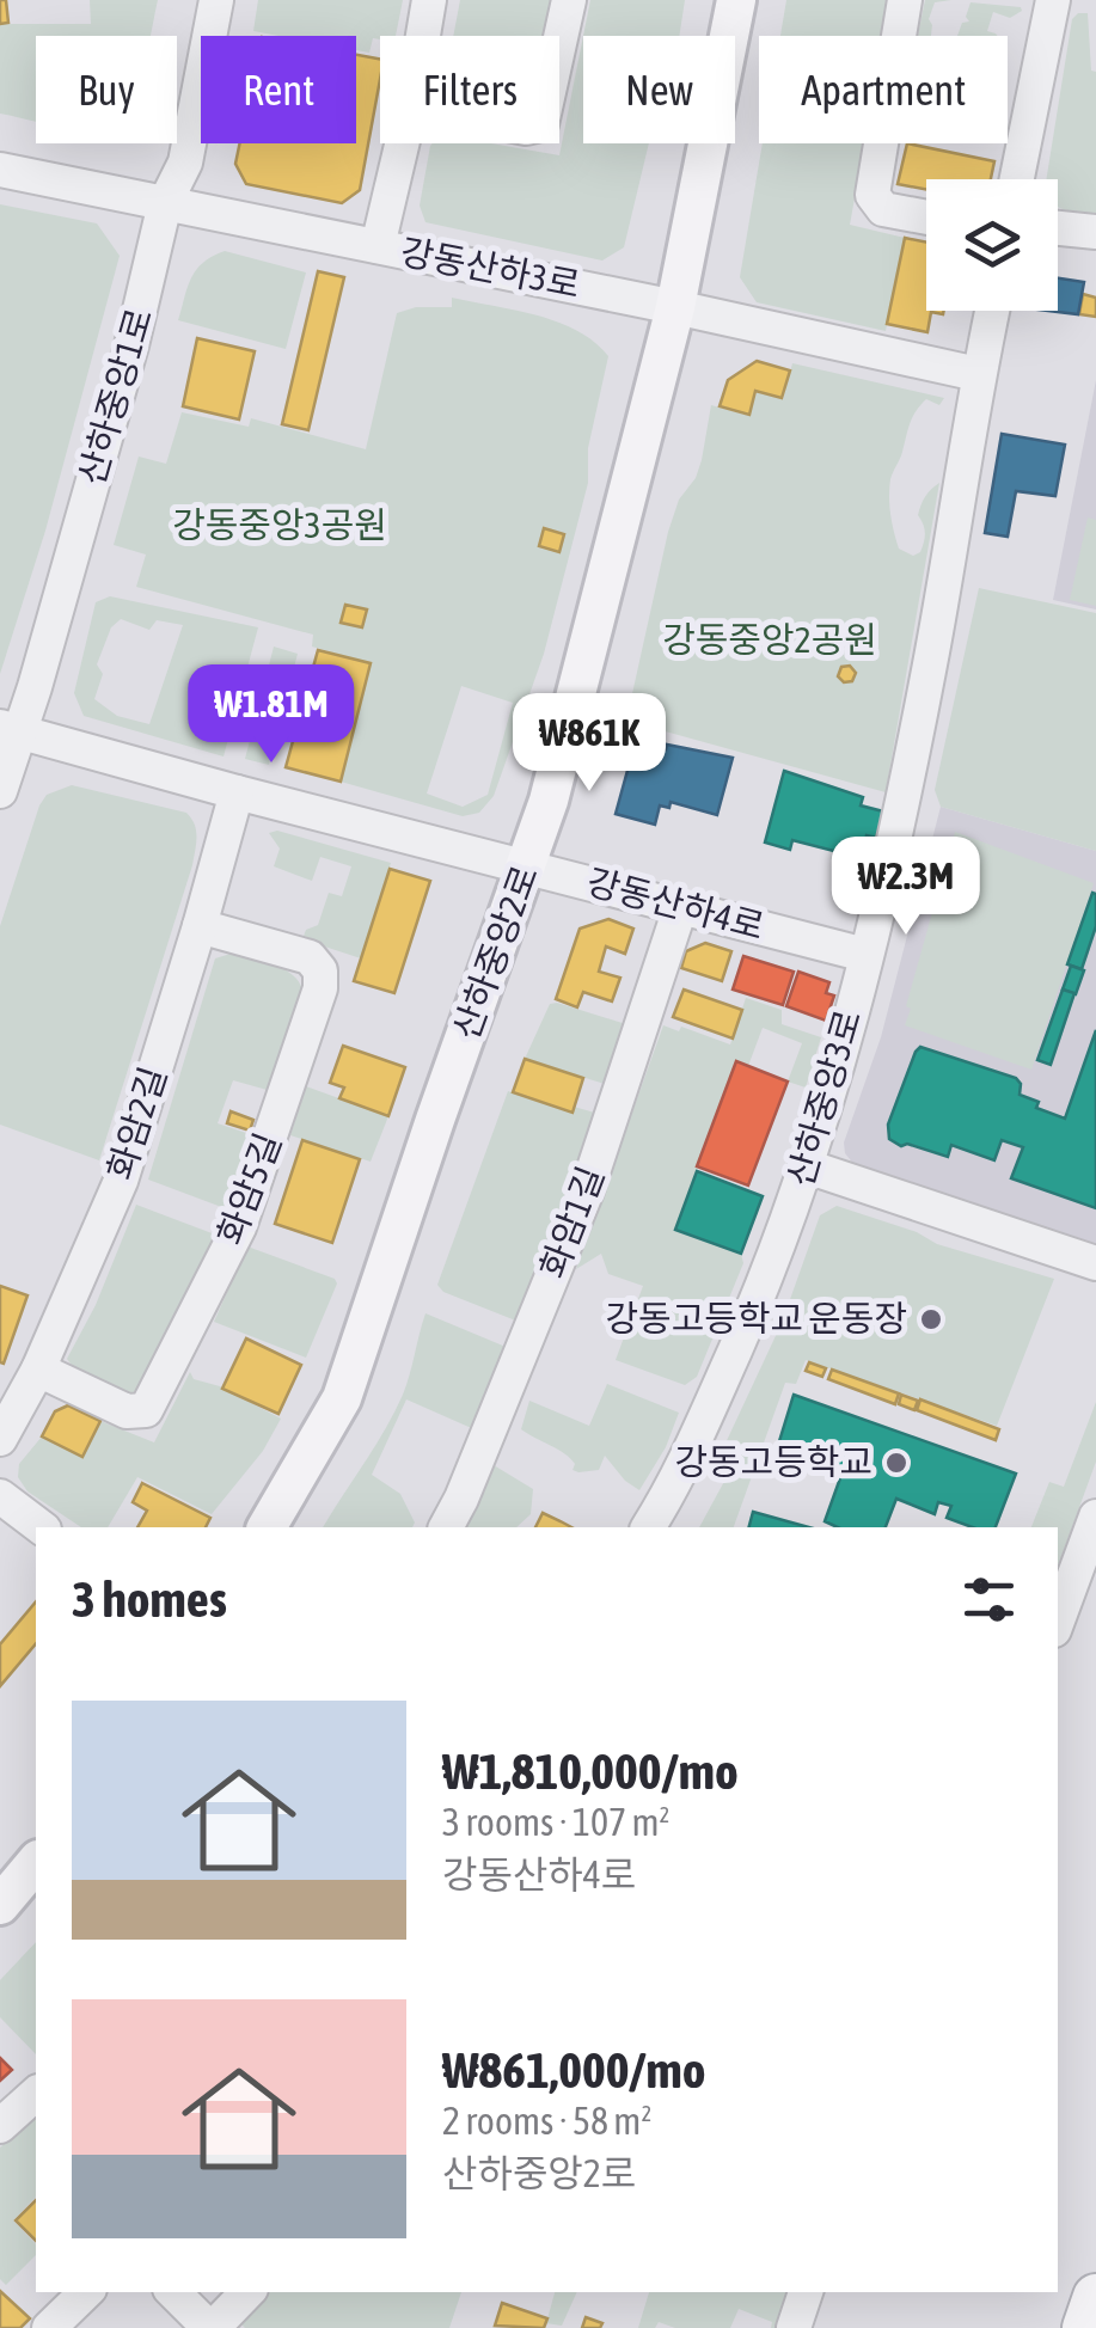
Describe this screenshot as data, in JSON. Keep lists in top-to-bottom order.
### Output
{
  "streets": {
    "main road": ["산하중앙2로"],
    "street": [
      "강동산하3로",
      "산하중앙1로",
      "강동산하4로",
      "산하중앙3로",
      "화암2길",
      "화암5길",
      "화암1길"
    ]
  },
  "crossings": [
    ["강동산하3로", "산하중앙1로"],
    ["강동산하3로", "산하중앙2로"],
    ["강동산하3로", "산하중앙3로"],
    ["산하중앙1로", "강동산하4로"],
    ["강동산하4로", "산하중앙2로"],
    ["강동산하4로", "산하중앙3로"],
    ["강동산하4로", "화암2길"],
    ["강동산하4로", "화암1길"],
    ["화암2길", "화암5길"]
  ],
  "parks": ["강동중앙3공원", "강동중앙2공원"],
  "places": ["강동고등학교 운동장", "강동고등학교"],
  "page": {
    "chip": [
      "Buy",
      "Rent",
      "Filters",
      "New",
      "Apartment"
    ],
    "price": ["₩1.81M", "₩861K", "₩2.3M"],
    "heading": "3 homes",
    "list": [
      {
        "name": "₩1,810,000/mo",
        "note": "3 rooms · 107 m² · 강동산하4로"
      },
      {
        "name": "₩861,000/mo",
        "note": "2 rooms · 58 m² · 산하중앙2로"
      }
    ]
  }
}
